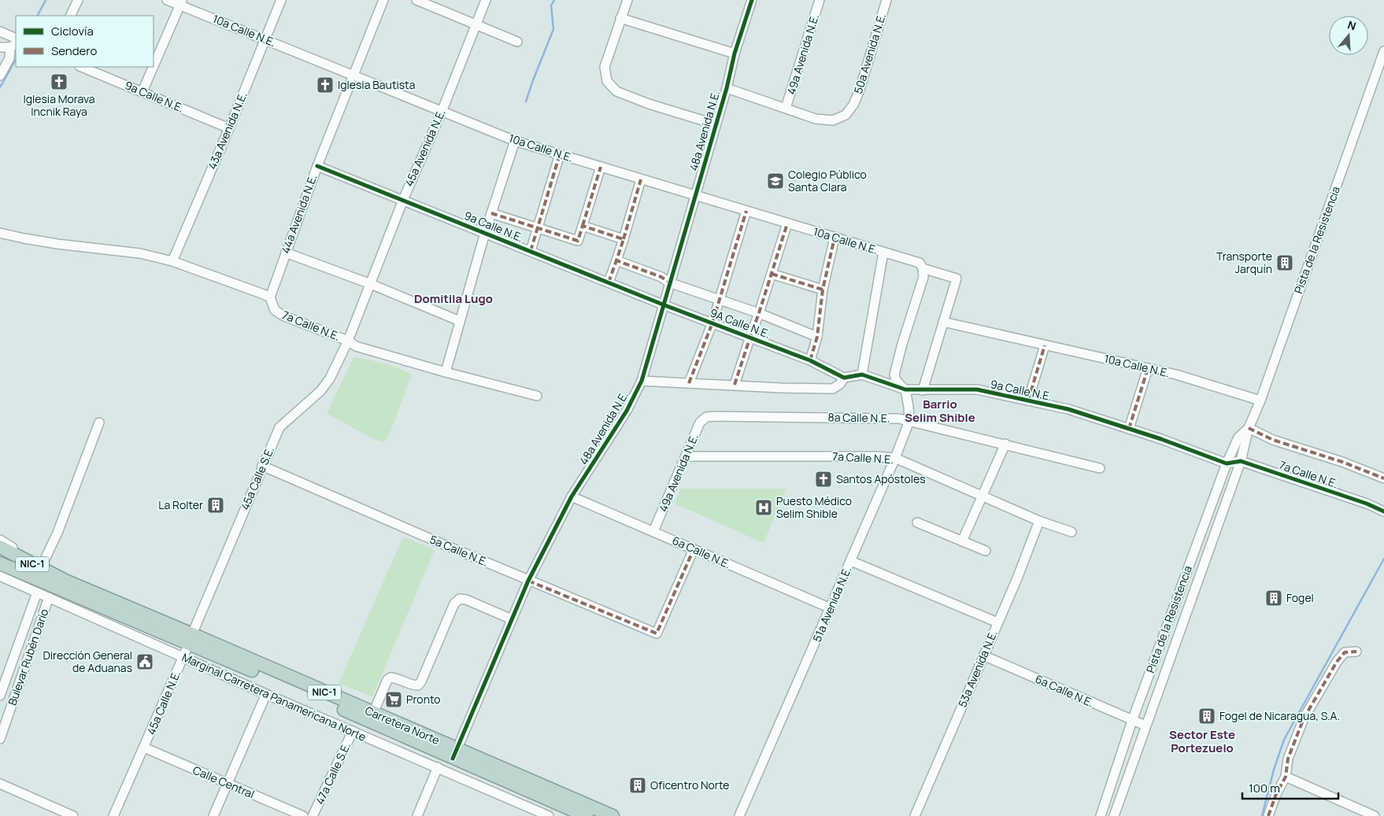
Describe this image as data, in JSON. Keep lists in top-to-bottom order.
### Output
{
  "streets": {
    "highway": ["NIC-1", "Carretera Norte"],
    "street": [
      "10a Calle N.E.",
      "50a Avenida N.E.",
      "49a Avenida N.E.",
      "9a Calle N.E.",
      "43a Avenida N.E.",
      "48a Avenida N.E.",
      "45a Avenida N.E.",
      "44a Avenida N.E.",
      "Pista de la Resistencia",
      "9A Calle N.E.",
      "7a Calle N.E.",
      "8a Calle N.E.",
      "45a Calle S.E.",
      "5a Calle N.E.",
      "6a Calle N.E.",
      "51a Avenida N.E.",
      "Bulevar Rubén Darío",
      "53a Avenida N.E.",
      "Marginal Carretera Panamericana Norte",
      "45a Calle N.E.",
      "47a Calle S.E.",
      "Calle Central"
    ]
  },
  "crossings": [
    ["10a Calle N.E.", "43a Avenida N.E."],
    ["10a Calle N.E.", "48a Avenida N.E."],
    ["10a Calle N.E.", "45a Avenida N.E."],
    ["10a Calle N.E.", "44a Avenida N.E."],
    ["10a Calle N.E.", "Pista de la Resistencia"],
    ["50a Avenida N.E.", "49a Avenida N.E."],
    ["49a Avenida N.E.", "7a Calle N.E."],
    ["49a Avenida N.E.", "8a Calle N.E."],
    ["49a Avenida N.E.", "6a Calle N.E."],
    ["9a Calle N.E.", "43a Avenida N.E."],
    ["9a Calle N.E.", "48a Avenida N.E."],
    ["9a Calle N.E.", "45a Avenida N.E."],
    ["9a Calle N.E.", "44a Avenida N.E."],
    ["9a Calle N.E.", "Pista de la Resistencia"],
    ["9a Calle N.E.", "9A Calle N.E."],
    ["9a Calle N.E.", "7a Calle N.E."],
    ["9a Calle N.E.", "51a Avenida N.E."],
    ["48a Avenida N.E.", "9A Calle N.E."],
    ["48a Avenida N.E.", "5a Calle N.E."],
    ["48a Avenida N.E.", "6a Calle N.E."],
    ["48a Avenida N.E.", "Carretera Norte"],
    ["45a Avenida N.E.", "7a Calle N.E."],
    ["45a Avenida N.E.", "45a Calle S.E."],
    ["44a Avenida N.E.", "7a Calle N.E."],
    ["Pista de la Resistencia", "7a Calle N.E."],
    ["Pista de la Resistencia", "6a Calle N.E."],
    ["7a Calle N.E.", "45a Calle S.E."],
    ["7a Calle N.E.", "51a Avenida N.E."],
    ["7a Calle N.E.", "53a Avenida N.E."],
    ["8a Calle N.E.", "51a Avenida N.E."],
    ["45a Calle S.E.", "5a Calle N.E."],
    ["45a Calle S.E.", "NIC-1"],
    ["45a Calle S.E.", "Marginal Carretera Panamericana Norte"],
    ["45a Calle S.E.", "45a Calle N.E."],
    ["45a Calle S.E.", "Carretera Norte"],
    ["5a Calle N.E.", "6a Calle N.E."],
    ["6a Calle N.E.", "51a Avenida N.E."],
    ["6a Calle N.E.", "53a Avenida N.E."],
    ["NIC-1", "Carretera Norte"],
    ["Bulevar Rubén Darío", "Marginal Carretera Panamericana Norte"],
    ["Marginal Carretera Panamericana Norte", "45a Calle N.E."],
    ["Marginal Carretera Panamericana Norte", "47a Calle S.E."],
    ["45a Calle N.E.", "Calle Central"]
  ],
  "districts": ["Domitila Lugo", "Barrio Selim Shible", "Sector Este Portezuelo"],
  "places": {
    "church": ["Iglesia Morava Incnik Raya", "Iglesia Bautista", "Santos Apóstoles"],
    "school or university": ["Colegio Público Santa Clara"],
    "building": [
      "Transporte Jarquín",
      "La Rolter",
      "Fogel",
      "Fogel de Nicaragua, S.A.",
      "Oficentro Norte"
    ],
    "hospital": ["Puesto Médico Selim Shible"],
    "public building": ["Dirección General de Aduanas"],
    "supermarket": ["Pronto"]
  },
  "legend": ["Ciclovía", "Sendero"],
  "scale_bar": "100 m",
  "north": "top"
}
